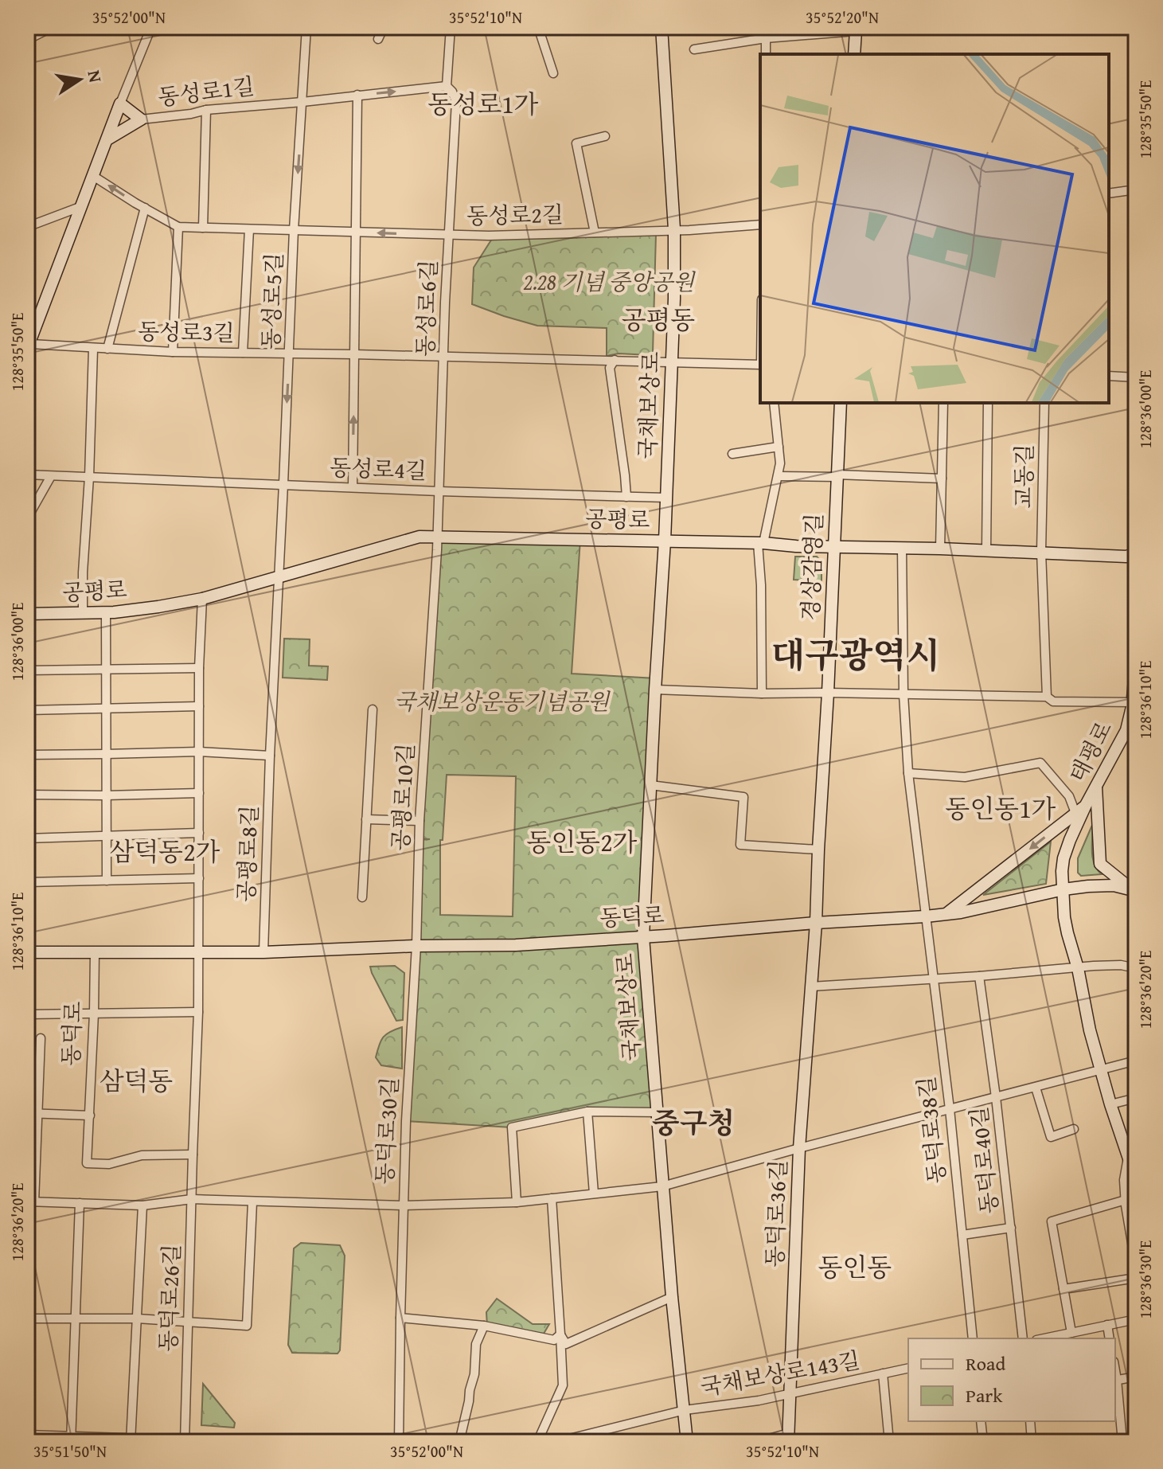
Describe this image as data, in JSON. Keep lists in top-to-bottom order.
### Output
{
  "streets": {
    "main road": [
      "동성로1길",
      "국채보상로",
      "공평로",
      "경상감영길",
      "태평로",
      "동덕로",
      "동덕로36길"
    ],
    "street": [
      "동성로2길",
      "동성로5길",
      "동성로6길",
      "동성로3길",
      "동성로4길",
      "교동길",
      "공평로10길",
      "공평로8길",
      "동덕로38길",
      "동덕로30길",
      "동덕로40길",
      "동덕로26길",
      "국채보상로143길"
    ]
  },
  "crossings": [
    ["동성로1길", "동성로2길"],
    ["동성로1길", "동성로5길"],
    ["동성로1길", "동성로3길"],
    ["동성로2길", "동성로5길"],
    ["동성로2길", "동성로6길"],
    ["동성로2길", "국채보상로"],
    ["동성로5길", "동성로3길"],
    ["동성로5길", "동성로4길"],
    ["동성로5길", "공평로"],
    ["동성로5길", "공평로8길"],
    ["동성로6길", "동성로3길"],
    ["동성로6길", "동성로4길"],
    ["동성로6길", "공평로"],
    ["동성로6길", "공평로10길"],
    ["동성로3길", "국채보상로"],
    ["국채보상로", "동성로4길"],
    ["국채보상로", "공평로"],
    ["국채보상로", "동덕로"],
    ["국채보상로", "국채보상로143길"],
    ["교동길", "공평로"],
    ["공평로", "경상감영길"],
    ["공평로", "공평로10길"],
    ["공평로", "공평로8길"],
    ["공평로", "동덕로38길"],
    ["경상감영길", "동덕로"],
    ["경상감영길", "동덕로36길"],
    ["태평로", "동덕로"],
    ["공평로10길", "동덕로"],
    ["공평로10길", "동덕로30길"],
    ["공평로8길", "동덕로"],
    ["동덕로", "동덕로38길"],
    ["동덕로", "동덕로30길"],
    ["동덕로", "동덕로36길"],
    ["동덕로", "동덕로26길"],
    ["동덕로36길", "국채보상로143길"]
  ],
  "districts": [
    "동성로1가",
    "공평동",
    "대구광역시",
    "동인동1가",
    "동인동2가",
    "삼덕동2가",
    "삼덕동",
    "중구청",
    "동인동"
  ],
  "parks": ["2.28 기념 중앙공원", "국채보상운동기념공원"],
  "legend": ["Road", "Park"],
  "north": "right",
  "coordinates": [
    "35°52'00\"N",
    "35°52'10\"N",
    "35°52'20\"N",
    "128°35'50\"E",
    "128°36'00\"E",
    "128°36'10\"E",
    "128°36'20\"E",
    "128°36'30\"E",
    "35°51'50\"N"
  ]
}
